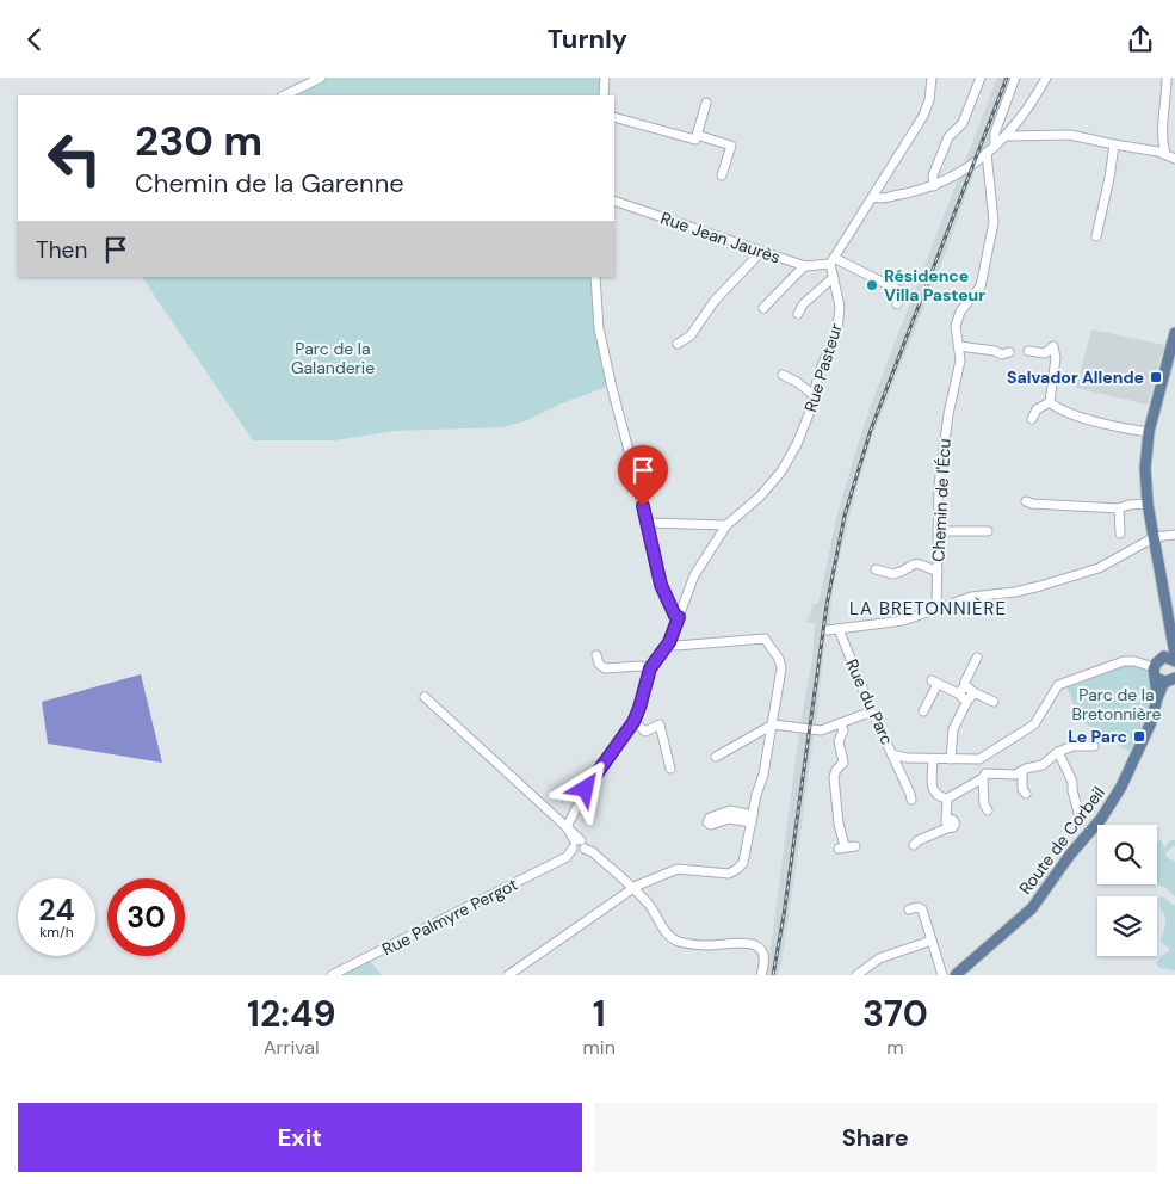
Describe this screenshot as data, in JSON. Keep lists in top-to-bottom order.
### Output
{
  "streets": {
    "main road": ["Route de Corbeil"],
    "street": [
      "Rue Jean Jaurès",
      "Rue Pasteur",
      "Chemin de l'Écu",
      "Rue du Parc",
      "Rue Palmyre Pergot"
    ]
  },
  "crossings": [
    ["Rue Jean Jaurès", "Rue Pasteur"]
  ],
  "districts": ["LA BRETONNIÈRE"],
  "parks": ["Parc de la Galanderie", "Parc de la Bretonnière"],
  "places": {
    "other": ["Résidence Villa Pasteur"],
    "transit": ["Salvador Allende", "Le Parc"]
  },
  "page": {
    "header": "Turnly",
    "turn": ["230 m", "Chemin de la Garenne"],
    "then": "Then",
    "speed": "24 km/h",
    "limit": "30",
    "eta": [
      "12:49",
      "Arrival",
      "1",
      "min",
      "370",
      "m"
    ],
    "buttons": ["Exit", "Share"]
  }
}
